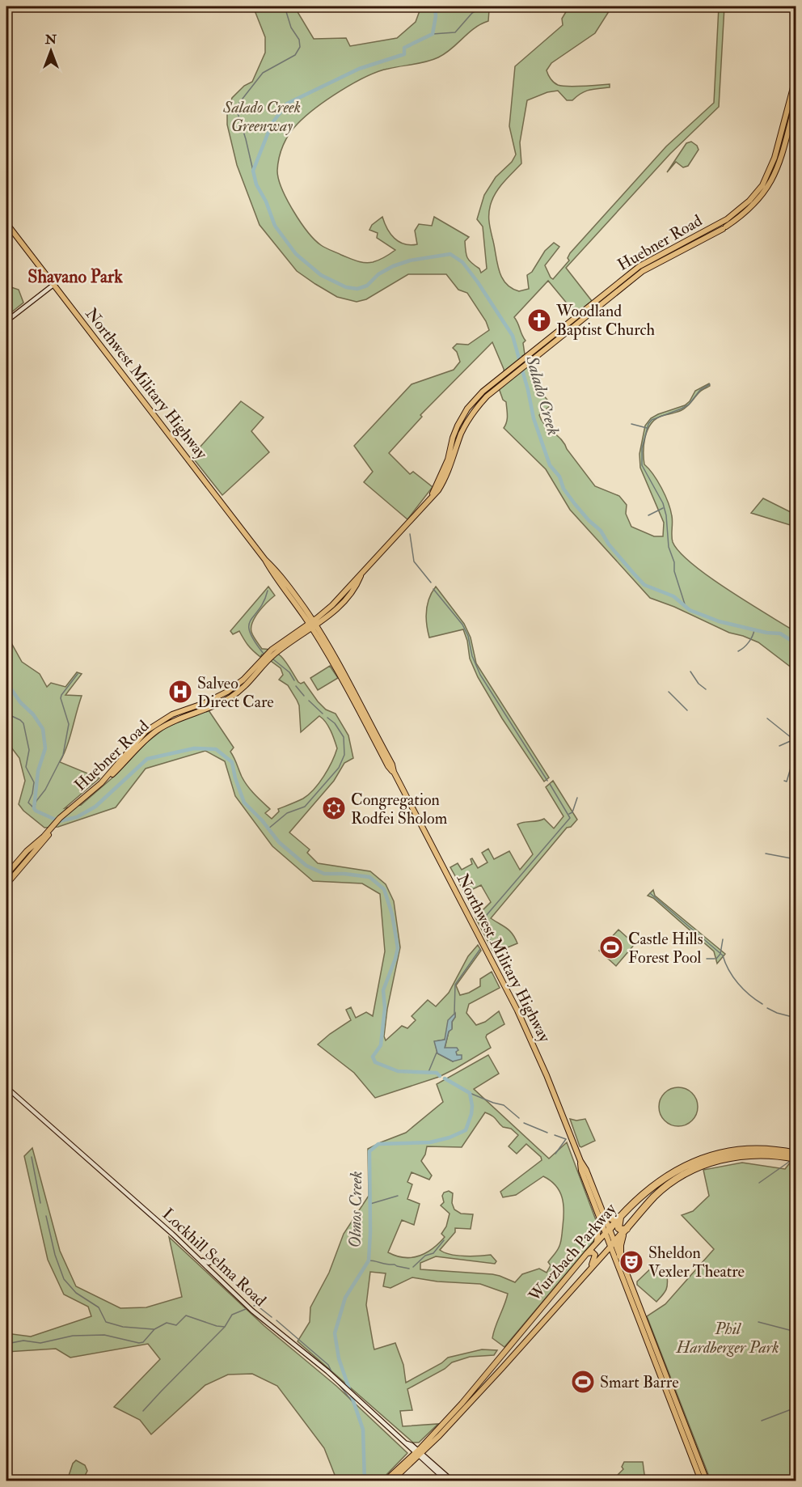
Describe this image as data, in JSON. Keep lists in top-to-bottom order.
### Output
{
  "streets": {
    "highway": ["Wurzbach Parkway"],
    "main road": ["Huebner Road", "Northwest Military Highway", "Lockhill Selma Road"]
  },
  "crossings": [
    ["Huebner Road", "Northwest Military Highway"],
    ["Northwest Military Highway", "Wurzbach Parkway"],
    ["Wurzbach Parkway", "Lockhill Selma Road"]
  ],
  "districts": ["Shavano Park"],
  "water": ["Salado Creek", "Olmos Creek"],
  "parks": ["Salado Creek Greenway", "Phil Hardberger Park"],
  "places": {
    "church": ["Woodland Baptist Church"],
    "hospital": ["Salveo Direct Care"],
    "synagogue": ["Congregation Rodfei Sholom"],
    "sports": ["Castle Hills Forest Pool", "Smart Barre"],
    "theatre": ["Sheldon Vexler Theatre"]
  },
  "north": "top"
}
